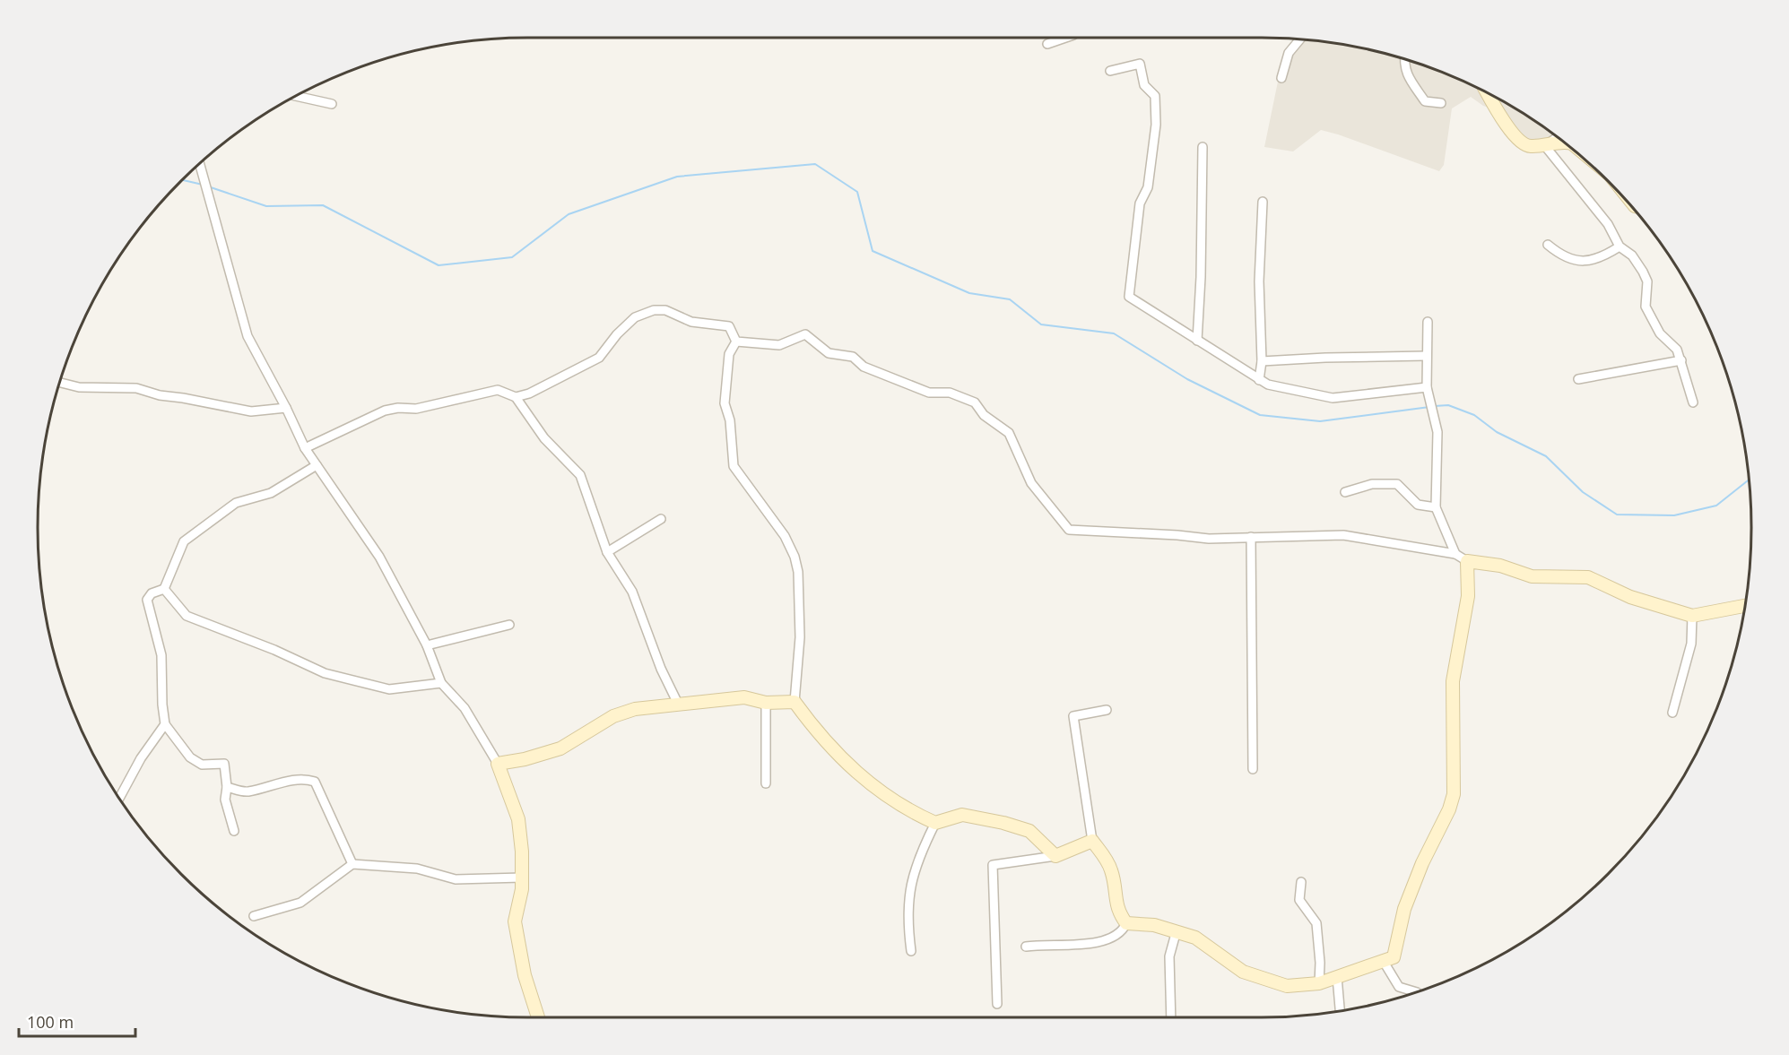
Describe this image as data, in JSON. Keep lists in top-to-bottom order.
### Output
{
  "scale_bar": "100 m"
}
